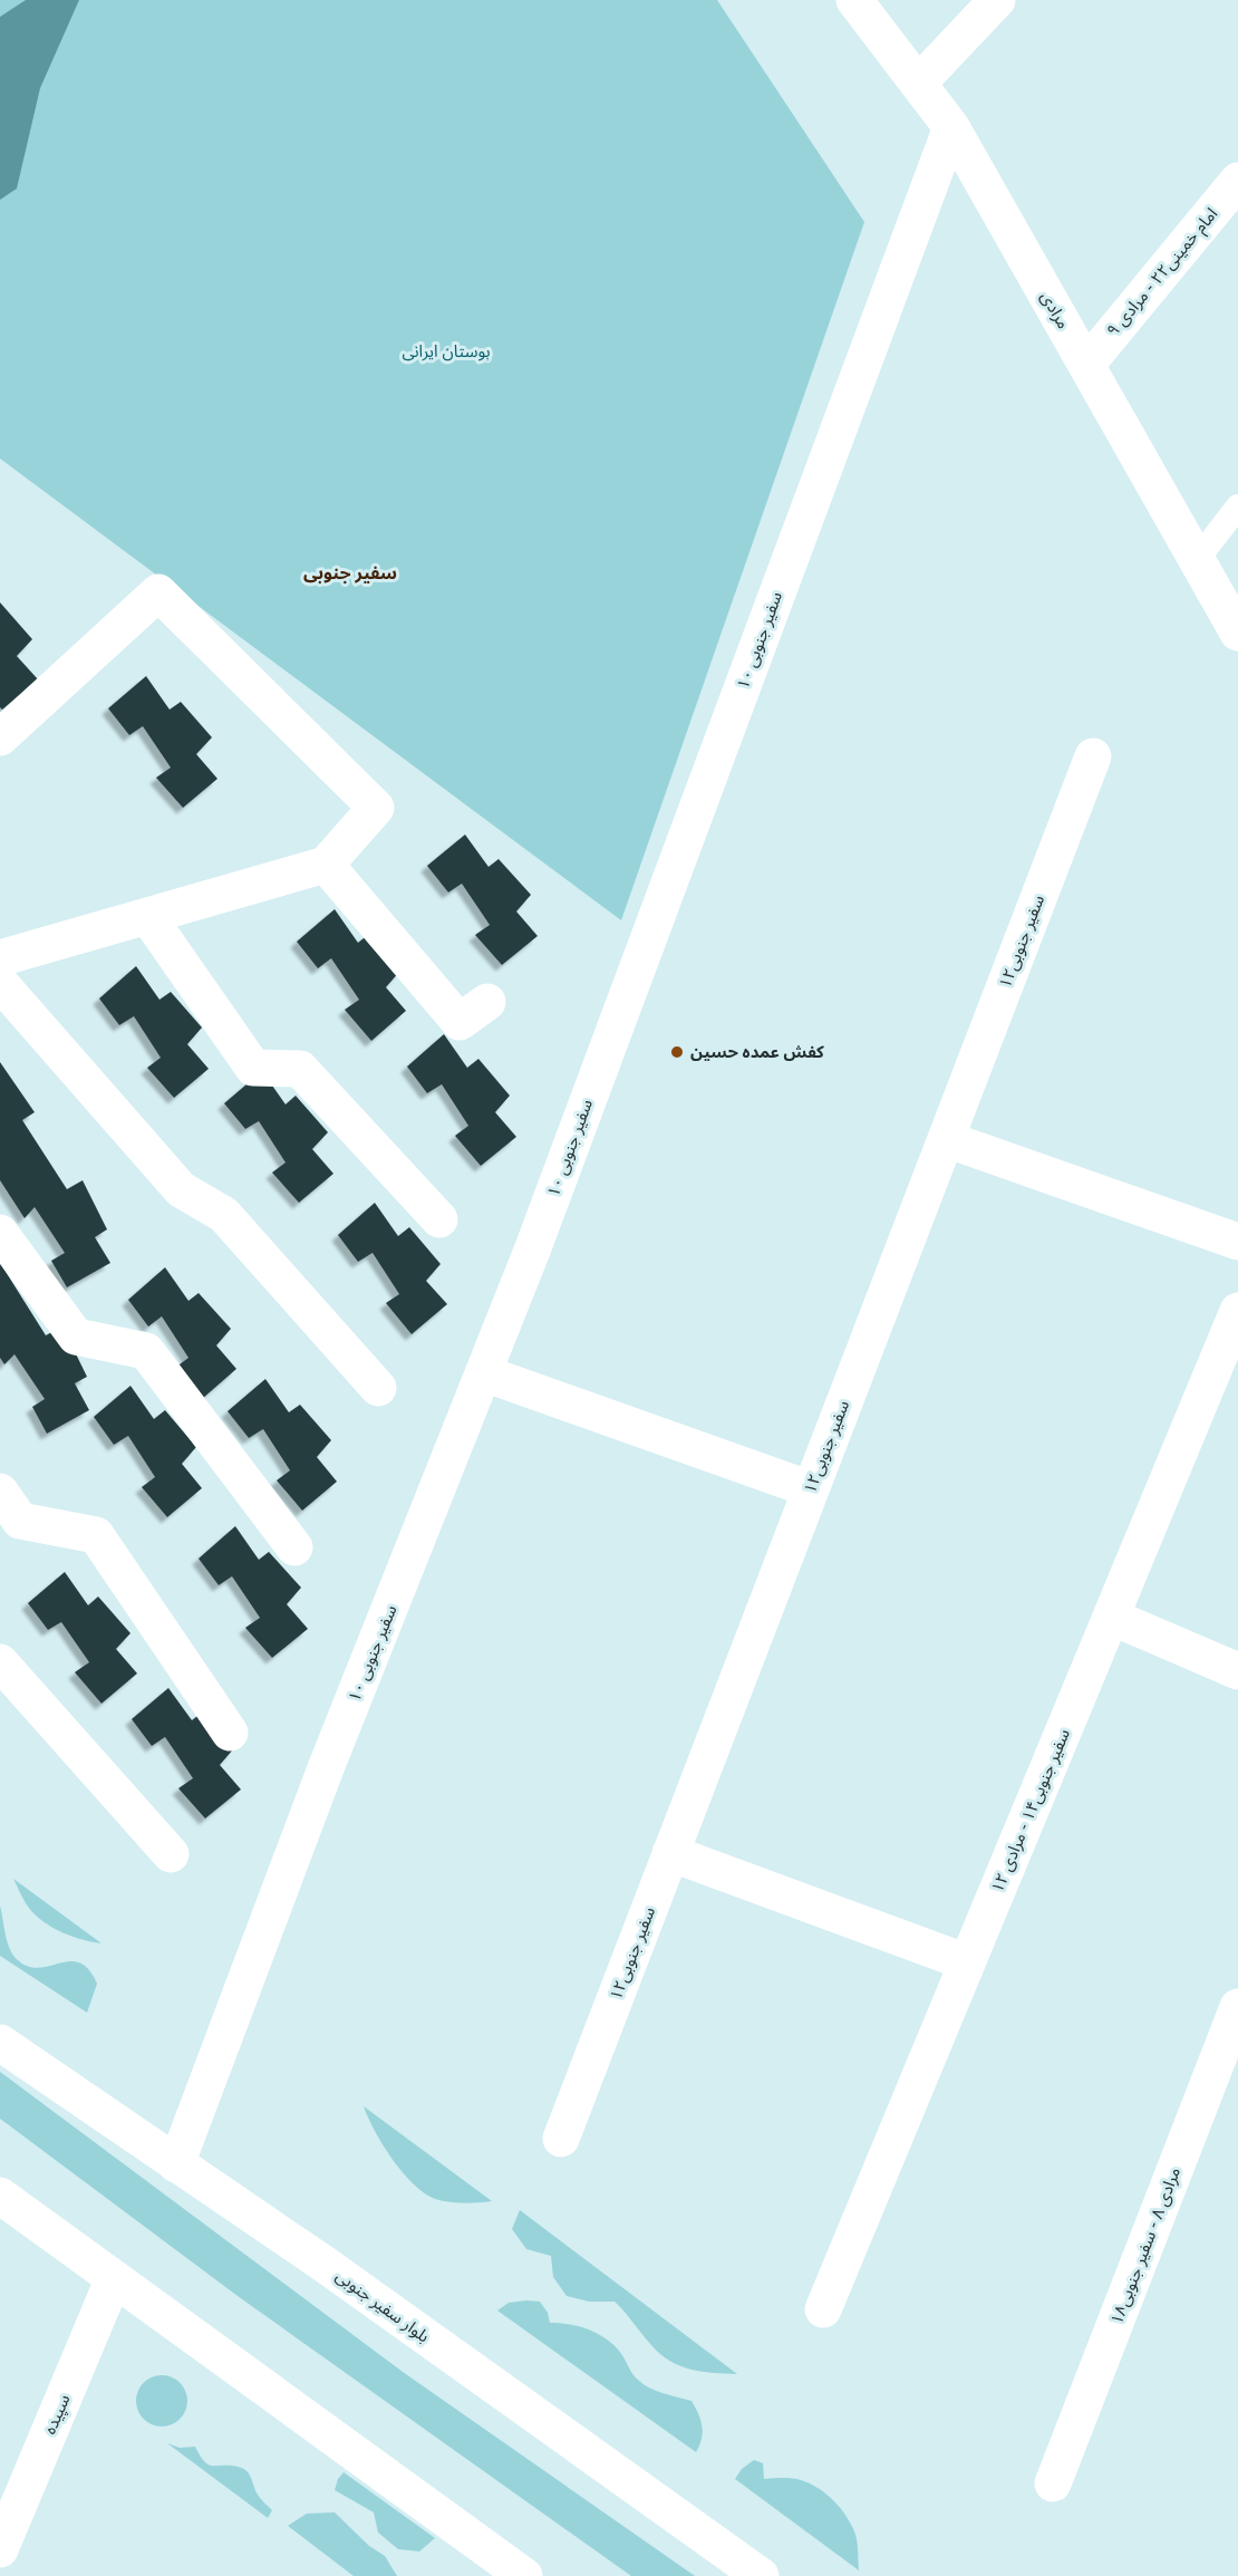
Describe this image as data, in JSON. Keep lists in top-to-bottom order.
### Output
{
  "streets": {
    "street": [
      "امام خمینی۲۲ - مرادی ۹",
      "مرادی",
      "سفیر جنوبی ۱۰",
      "سفیر جنوبی۱۲",
      "سفیر جنوبی۱۴ - مرادی ۱۲",
      "مرادی ۸ - سفیر جنوبی۱۸",
      "بلوار سفیر جنوبی",
      "سپیده"
    ]
  },
  "crossings": [
    ["امام خمینی۲۲ - مرادی ۹", "مرادی"],
    ["مرادی", "سفیر جنوبی ۱۰"],
    ["سفیر جنوبی ۱۰", "بلوار سفیر جنوبی"]
  ],
  "districts": ["سفیر جنوبی"],
  "parks": ["بوستان ایرانی"],
  "places": ["کفش عمده حسین"]
}
